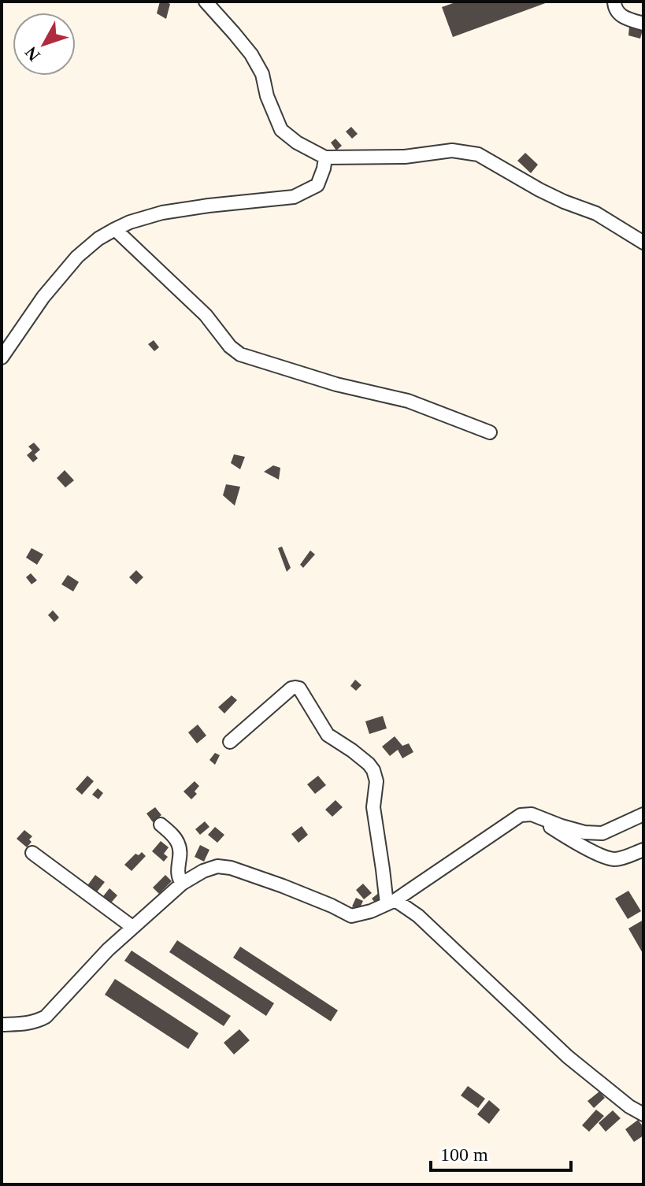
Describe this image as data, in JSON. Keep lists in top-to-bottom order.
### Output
{
  "scale_bar": "100 m",
  "north": "bottom left"
}
